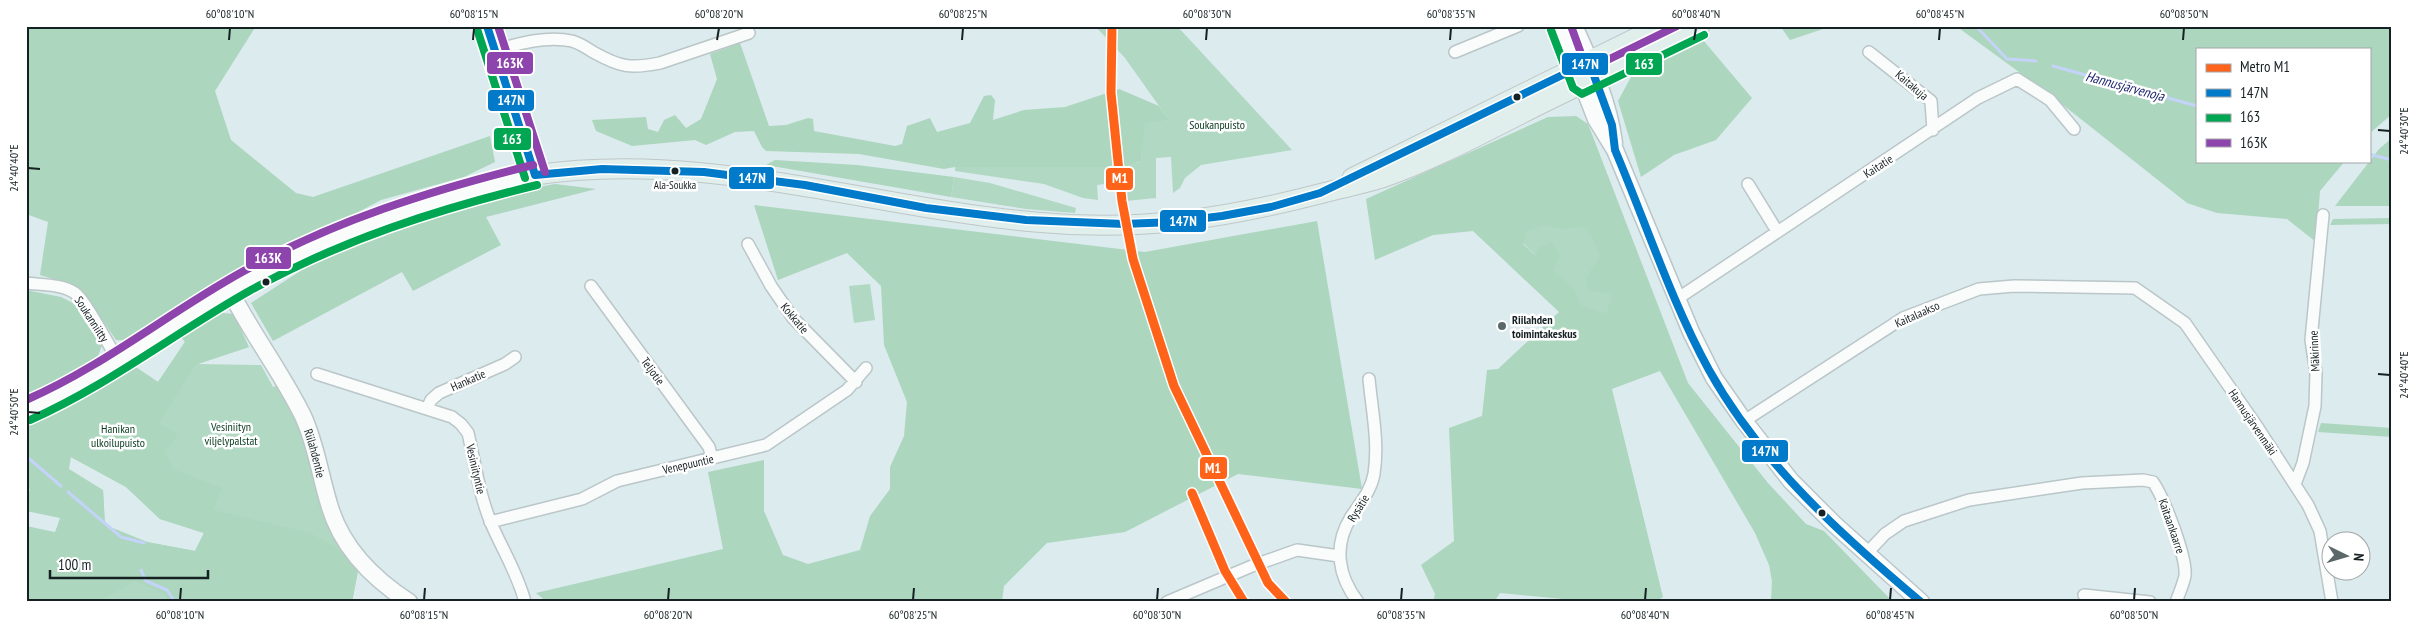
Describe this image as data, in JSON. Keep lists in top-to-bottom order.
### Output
{
  "streets": {
    "main road": ["Riilahdentie"],
    "street": [
      "Kaitakuja",
      "Kaitatie",
      "Kaitalaakso",
      "Kokkatie",
      "Soukanniitty",
      "Mäkirinne",
      "Teljotie",
      "Hankatie",
      "Hannusjärvenmäki",
      "Venepuuntie",
      "Vesiniityntie",
      "Rysätie",
      "Kaitaankaarre"
    ]
  },
  "crossings": [
    ["Kaitakuja", "Kaitatie"],
    ["Kaitalaakso", "Hannusjärvenmäki"],
    ["Kokkatie", "Venepuuntie"],
    ["Mäkirinne", "Hannusjärvenmäki"],
    ["Teljotie", "Venepuuntie"],
    ["Hankatie", "Vesiniityntie"],
    ["Venepuuntie", "Vesiniityntie"]
  ],
  "water": ["Hannusjärvenoja"],
  "parks": ["Soukanpuisto", "Vesiniityn viljelypalstat", "Hanikan ulkoilupuisto"],
  "places": ["Ala-Soukka", "Riilahden toimintakeskus"],
  "lines": [
    "metro line M1",
    "transit line 147N",
    "transit line 163K",
    "transit line 163"
  ],
  "legend": [
    "Metro M1",
    "147N",
    "163",
    "163K"
  ],
  "scale_bar": "100 m",
  "north": "right",
  "coordinates": [
    "60°08'10\"N",
    "60°08'15\"N",
    "60°08'20\"N",
    "60°08'25\"N",
    "60°08'30\"N",
    "60°08'35\"N",
    "60°08'40\"N",
    "60°08'45\"N",
    "60°08'50\"N",
    "24°40'30\"E",
    "24°40'40\"E",
    "24°40'50\"E"
  ]
}
